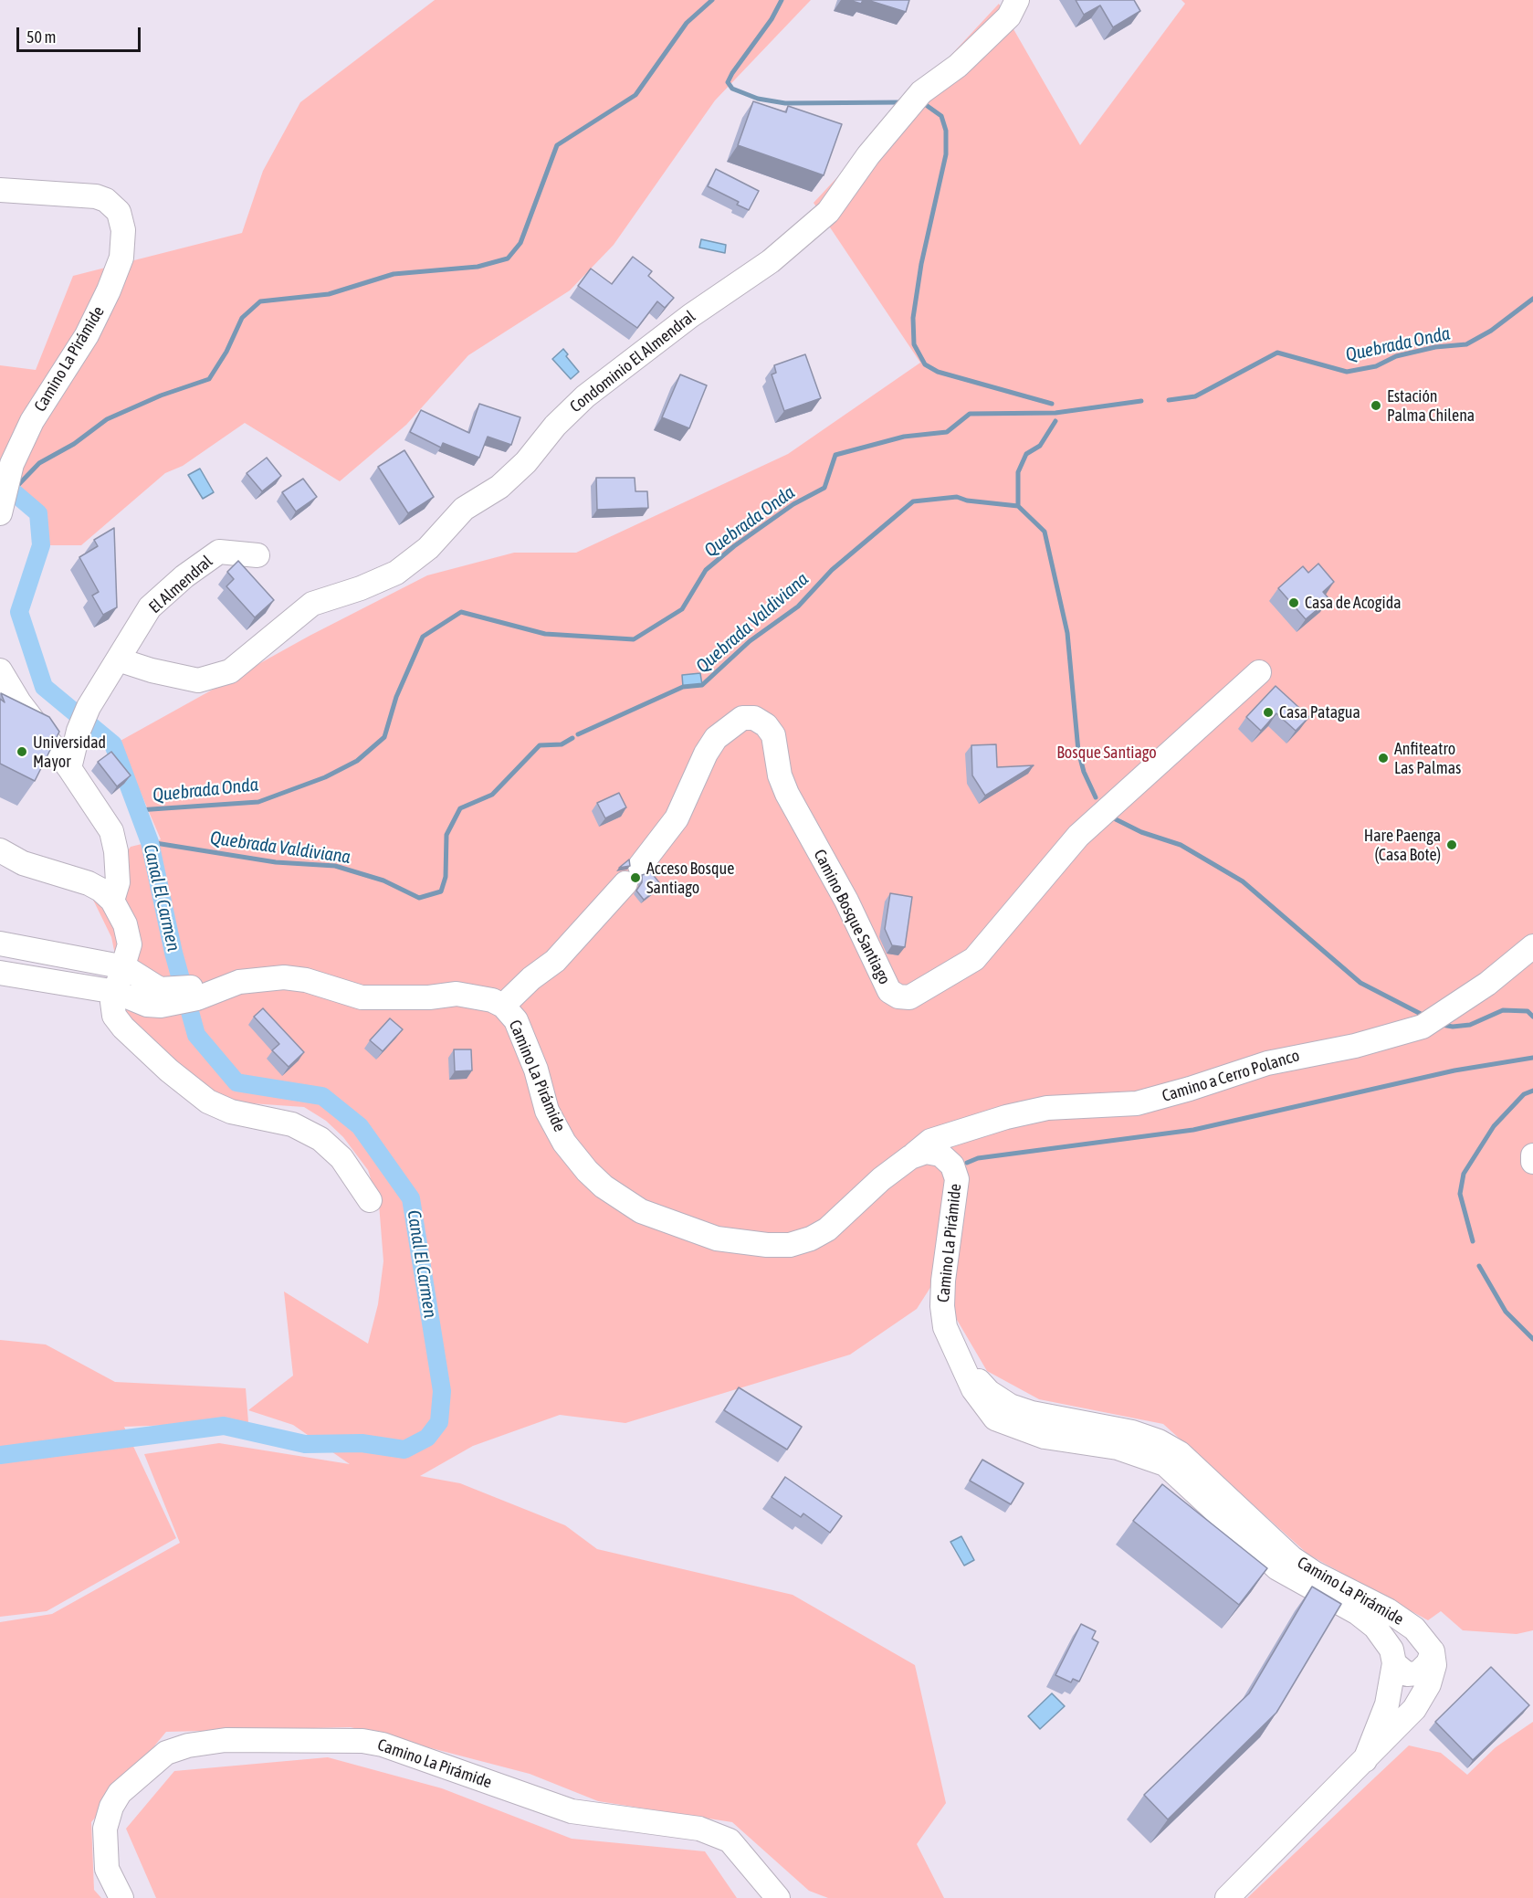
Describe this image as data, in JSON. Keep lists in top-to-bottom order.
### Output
{
  "streets": {
    "street": [
      "Camino La Pirámide",
      "Condominio El Almendral",
      "El Almendral",
      "Camino Bosque Santiago",
      "Camino a Cerro Polanco"
    ]
  },
  "crossings": [
    ["Camino La Pirámide", "Camino Bosque Santiago"],
    ["Camino La Pirámide", "Camino a Cerro Polanco"],
    ["Condominio El Almendral", "El Almendral"]
  ],
  "water": ["Quebrada Onda", "Quebrada Valdiviana", "Canal El Carmen"],
  "parks": ["Bosque Santiago"],
  "places": [
    "Estación Palma Chilena",
    "Casa de Acogida",
    "Casa Patagua",
    "Universidad Mayor",
    "Anfiteatro Las Palmas",
    "Hare Paenga (Casa Bote)",
    "Acceso Bosque Santiago"
  ],
  "scale_bar": "50 m"
}
